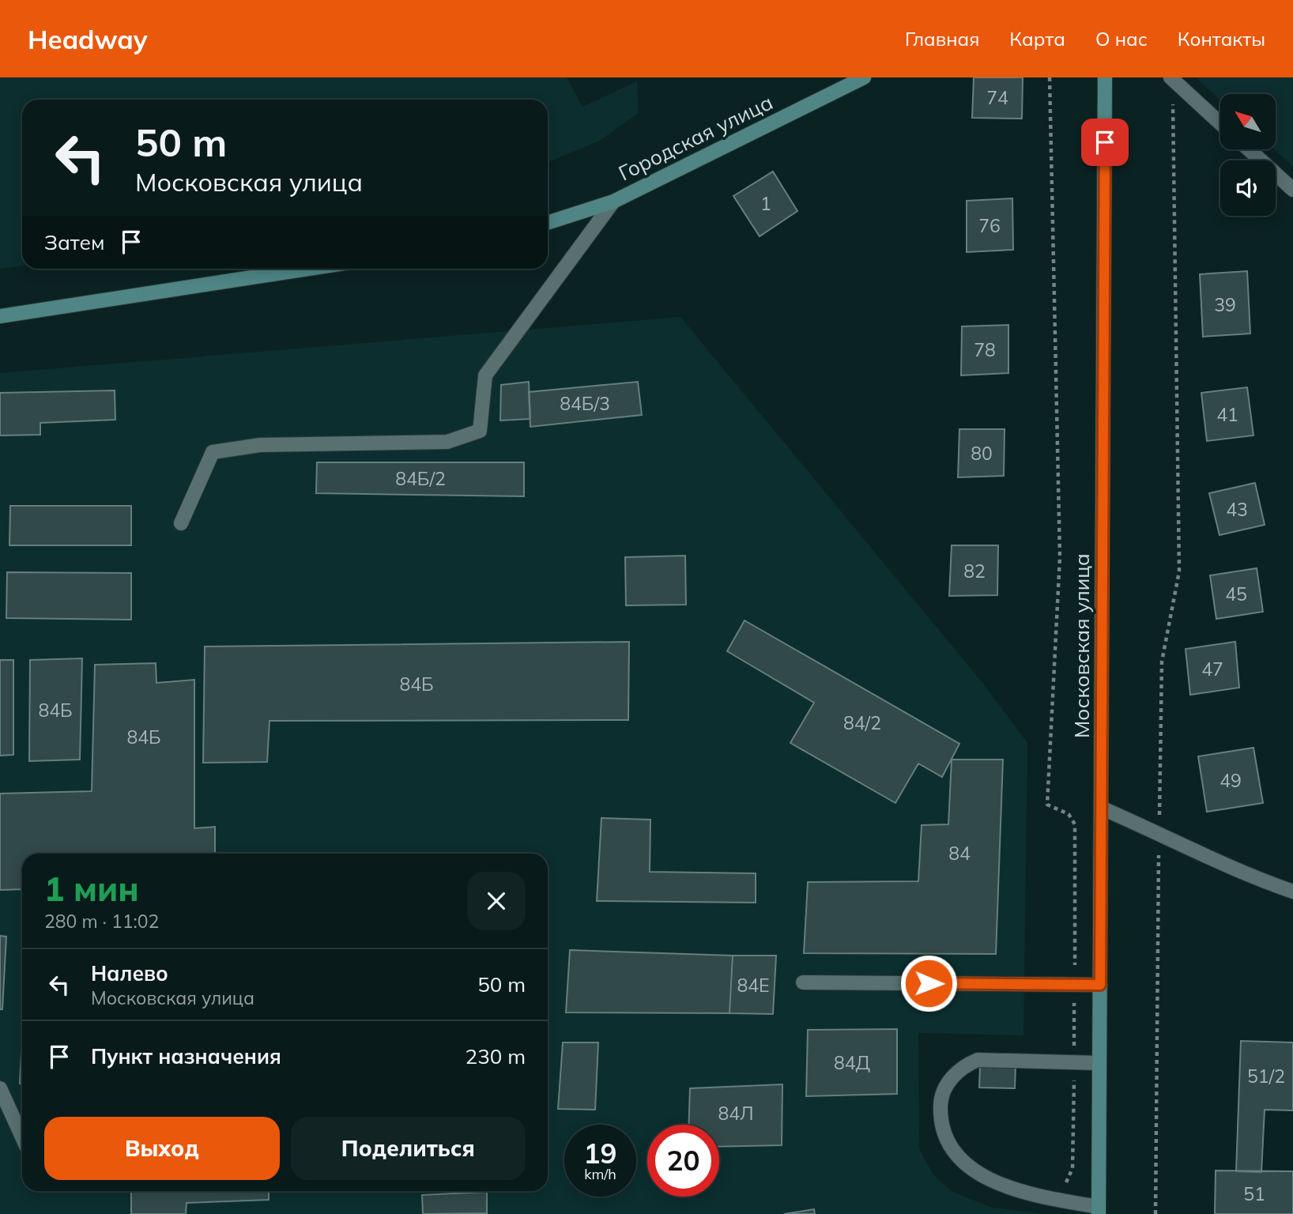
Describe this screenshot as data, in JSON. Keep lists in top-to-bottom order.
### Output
{
  "streets": {
    "main road": ["Городская улица", "Московская улица"]
  },
  "house_numbers": [
    "74",
    "1",
    "76",
    "39",
    "78",
    "84Б/3",
    "41",
    "80",
    "84Б/2",
    "43",
    "82",
    "45",
    "47",
    "84Б",
    "84Б",
    "84/2",
    "84Б",
    "49",
    "84",
    "84Е",
    "84Д",
    "51/2",
    "84Л",
    "51"
  ],
  "north": "top left",
  "page": {
    "header": "Headway",
    "nav": [
      "Главная",
      "Карта",
      "О нас",
      "Контакты"
    ],
    "turn": ["50 m", "Московская улица"],
    "then": "Затем",
    "heading": ["1 мин", "280 m · 11:02"],
    "list": [
      {
        "name": "Налево",
        "note": "Московская улица",
        "value": "50 m"
      },
      {
        "name": "Пункт назначения",
        "value": "230 m"
      }
    ],
    "buttons": ["Выход", "Поделиться"],
    "speed": "19 km/h",
    "limit": "20"
  }
}
